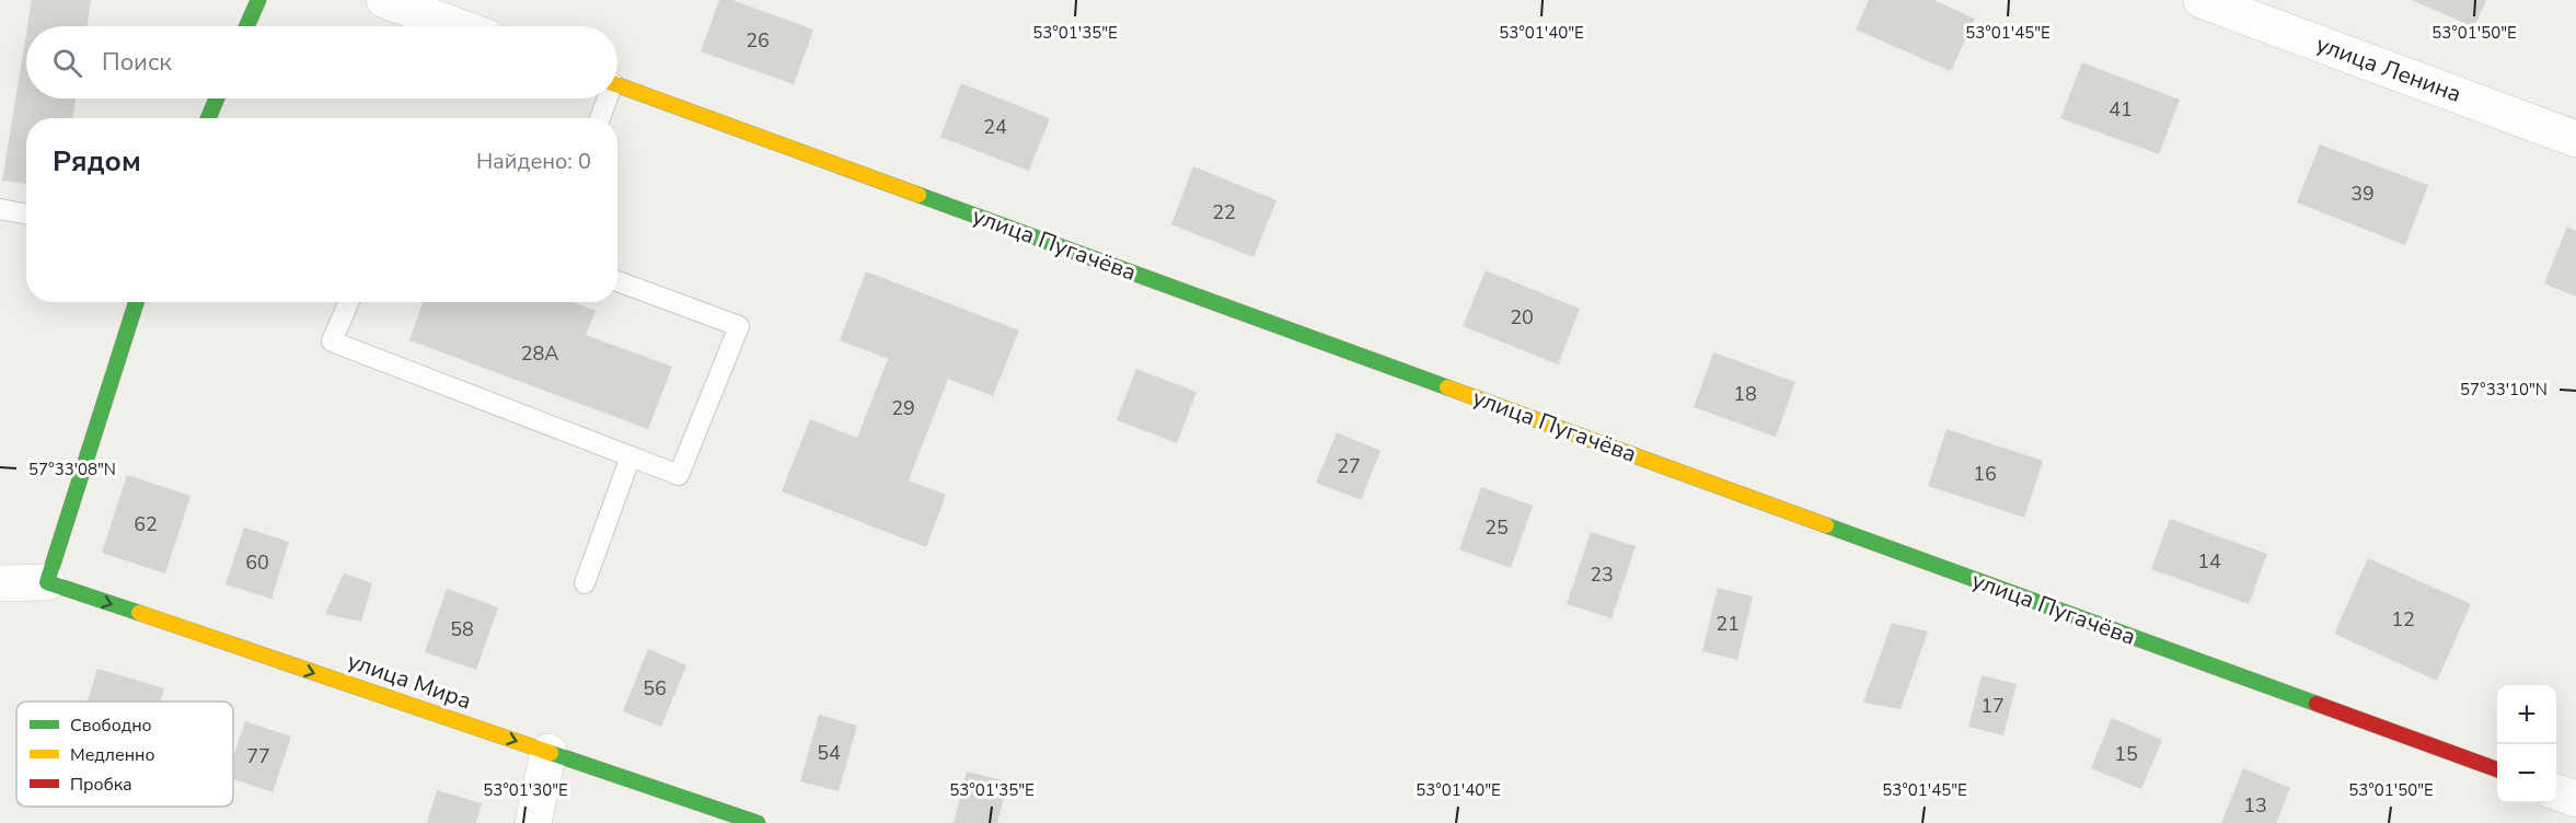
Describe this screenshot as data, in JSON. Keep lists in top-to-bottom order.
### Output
{
  "streets": {
    "street": ["улица Ленина", "улица Пугачёва", "улица Мира"]
  },
  "one_way": ["улица Мира"],
  "house_numbers": [
    "26",
    "41",
    "24",
    "39",
    "22",
    "20",
    "28А",
    "18",
    "29",
    "27",
    "16",
    "62",
    "25",
    "14",
    "60",
    "23",
    "12",
    "21",
    "58",
    "56",
    "17",
    "54",
    "15",
    "77",
    "13"
  ],
  "legend": ["Свободно", "Медленно", "Пробка"],
  "page": {
    "search": "Поиск",
    "heading": ["Рядом", "Найдено: 0"],
    "map_buttons": ["+", "−"]
  },
  "coordinates": [
    "53°01'35\"E",
    "53°01'40\"E",
    "53°01'45\"E",
    "53°01'50\"E",
    "57°33'10\"N",
    "57°33'08\"N",
    "53°01'30\"E"
  ]
}
